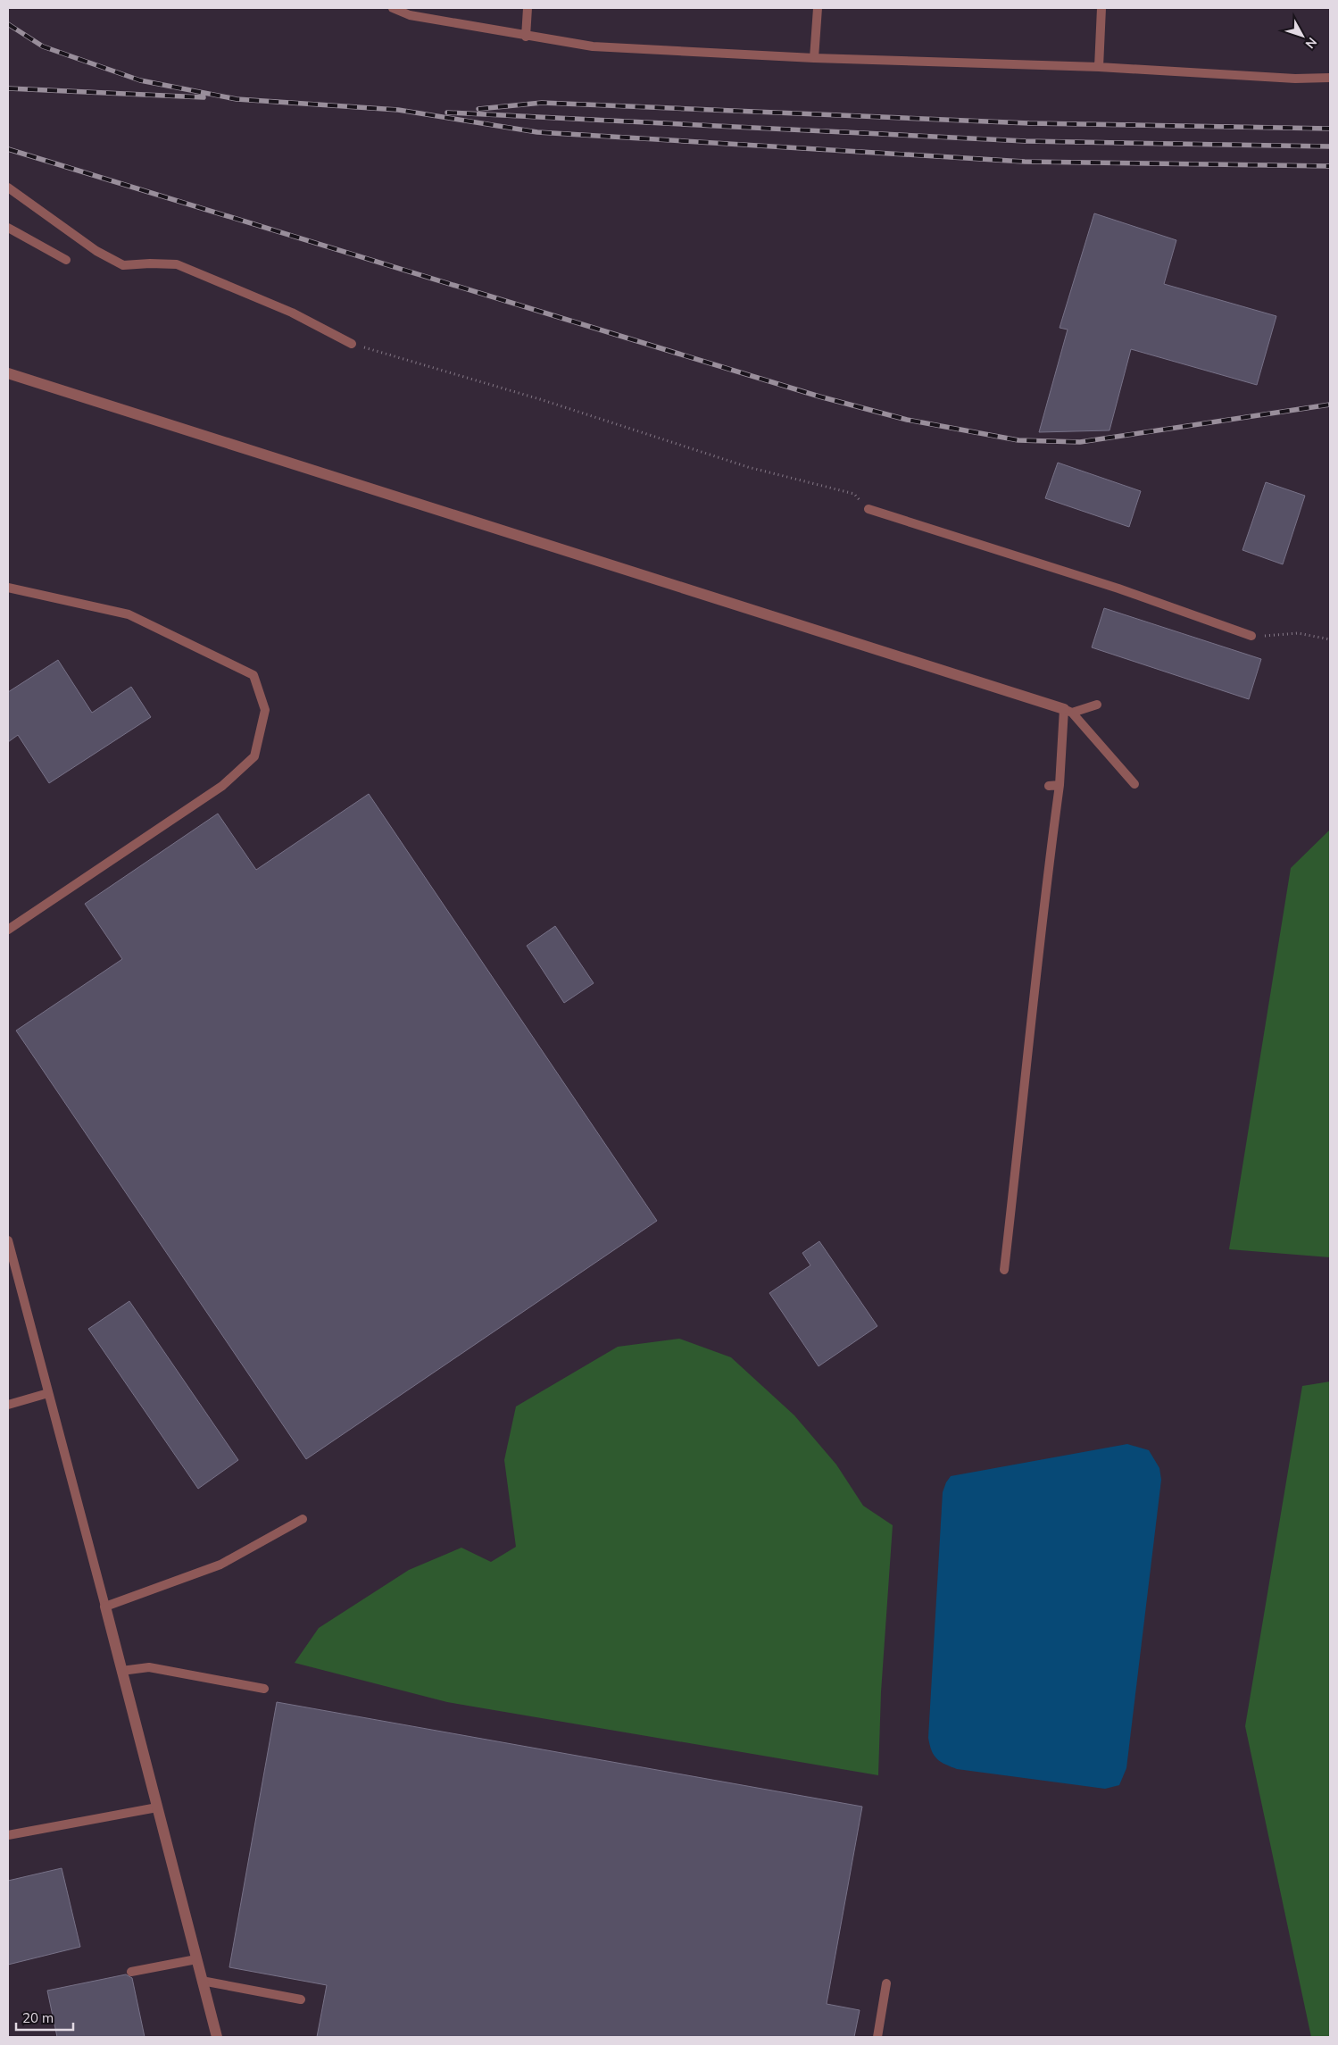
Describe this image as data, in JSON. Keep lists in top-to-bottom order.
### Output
{
  "scale_bar": "20 m",
  "north": "bottom right"
}
